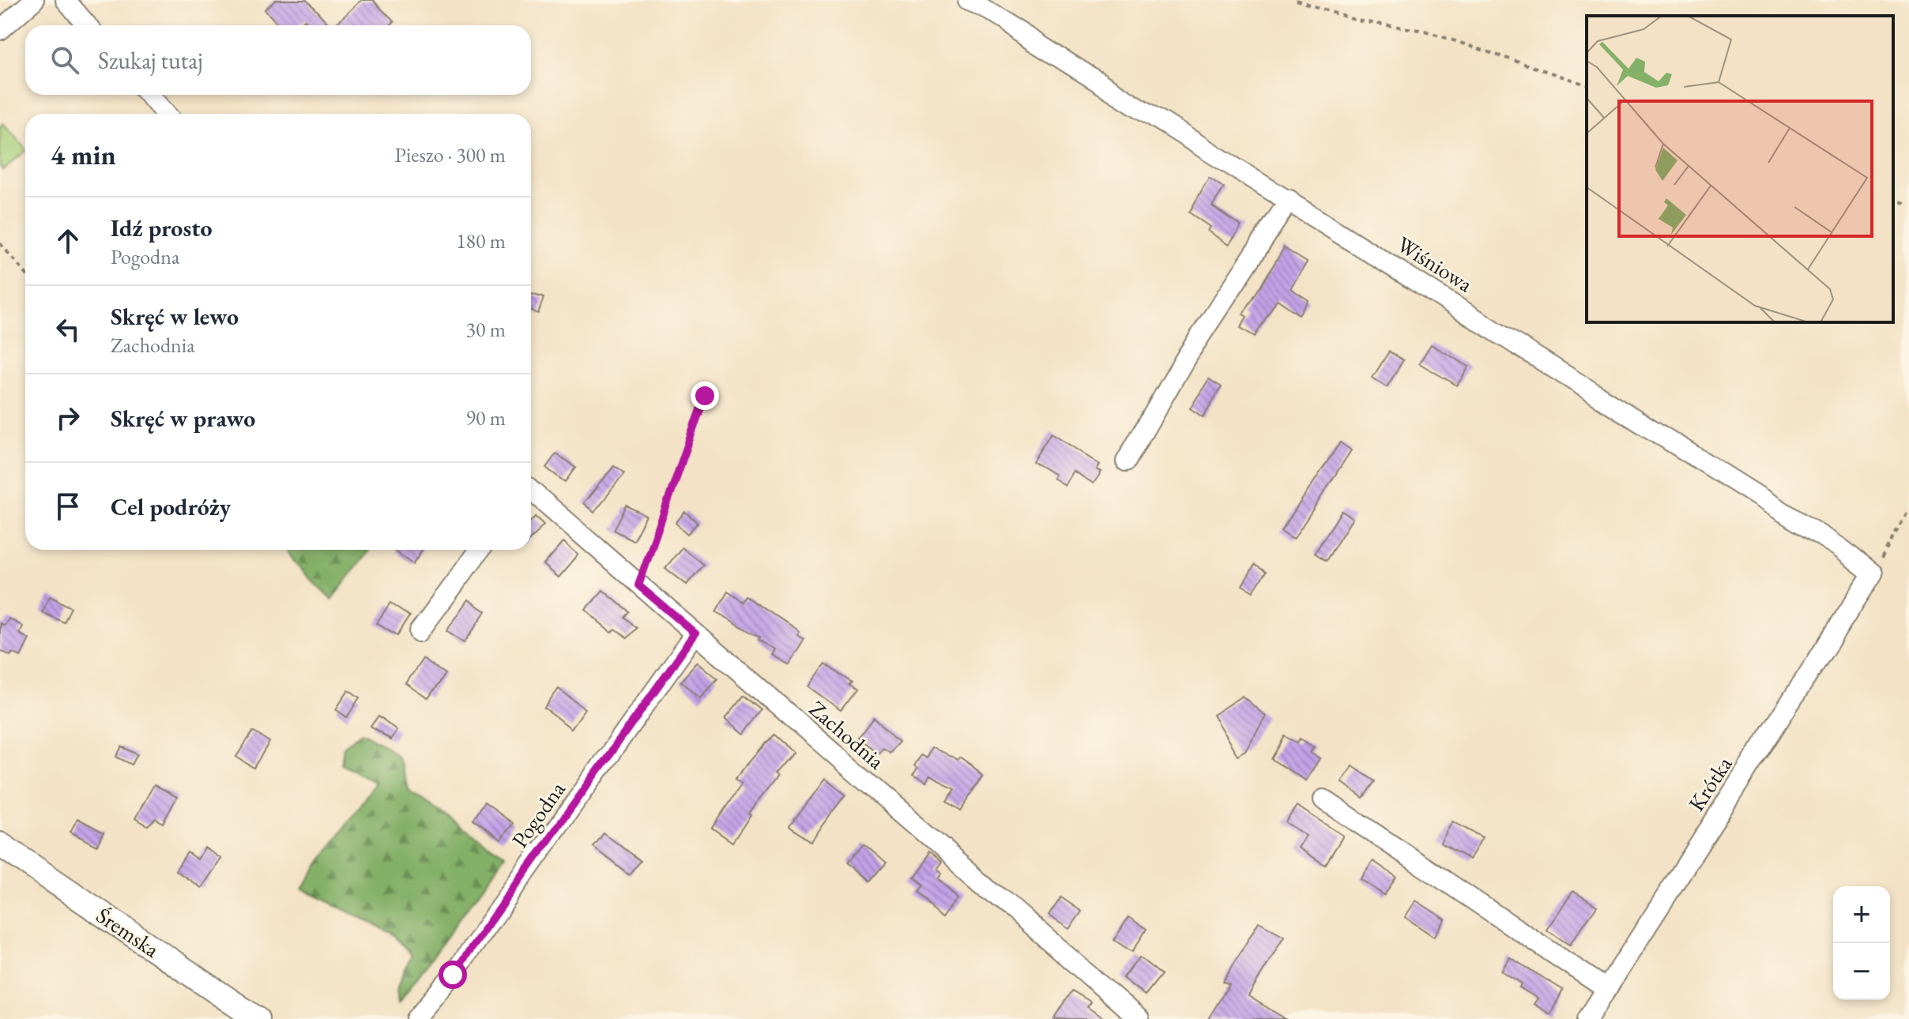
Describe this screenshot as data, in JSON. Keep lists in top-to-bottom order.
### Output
{
  "streets": {
    "main road": ["Śremska"],
    "street": [
      "Wiśniowa",
      "Zachodnia",
      "Krótka",
      "Pogodna"
    ]
  },
  "crossings": [
    ["Wiśniowa", "Krótka"],
    ["Zachodnia", "Pogodna"]
  ],
  "page": {
    "search": "Szukaj tutaj",
    "heading": ["4 min", "Pieszo · 300 m"],
    "list": [
      ["Idź prosto", "Pogodna", "180 m"],
      ["Skręć w lewo", "Zachodnia", "30 m"],
      ["Skręć w prawo", "90 m"],
      "Cel podróży"
    ],
    "map_buttons": ["+", "−"]
  }
}
